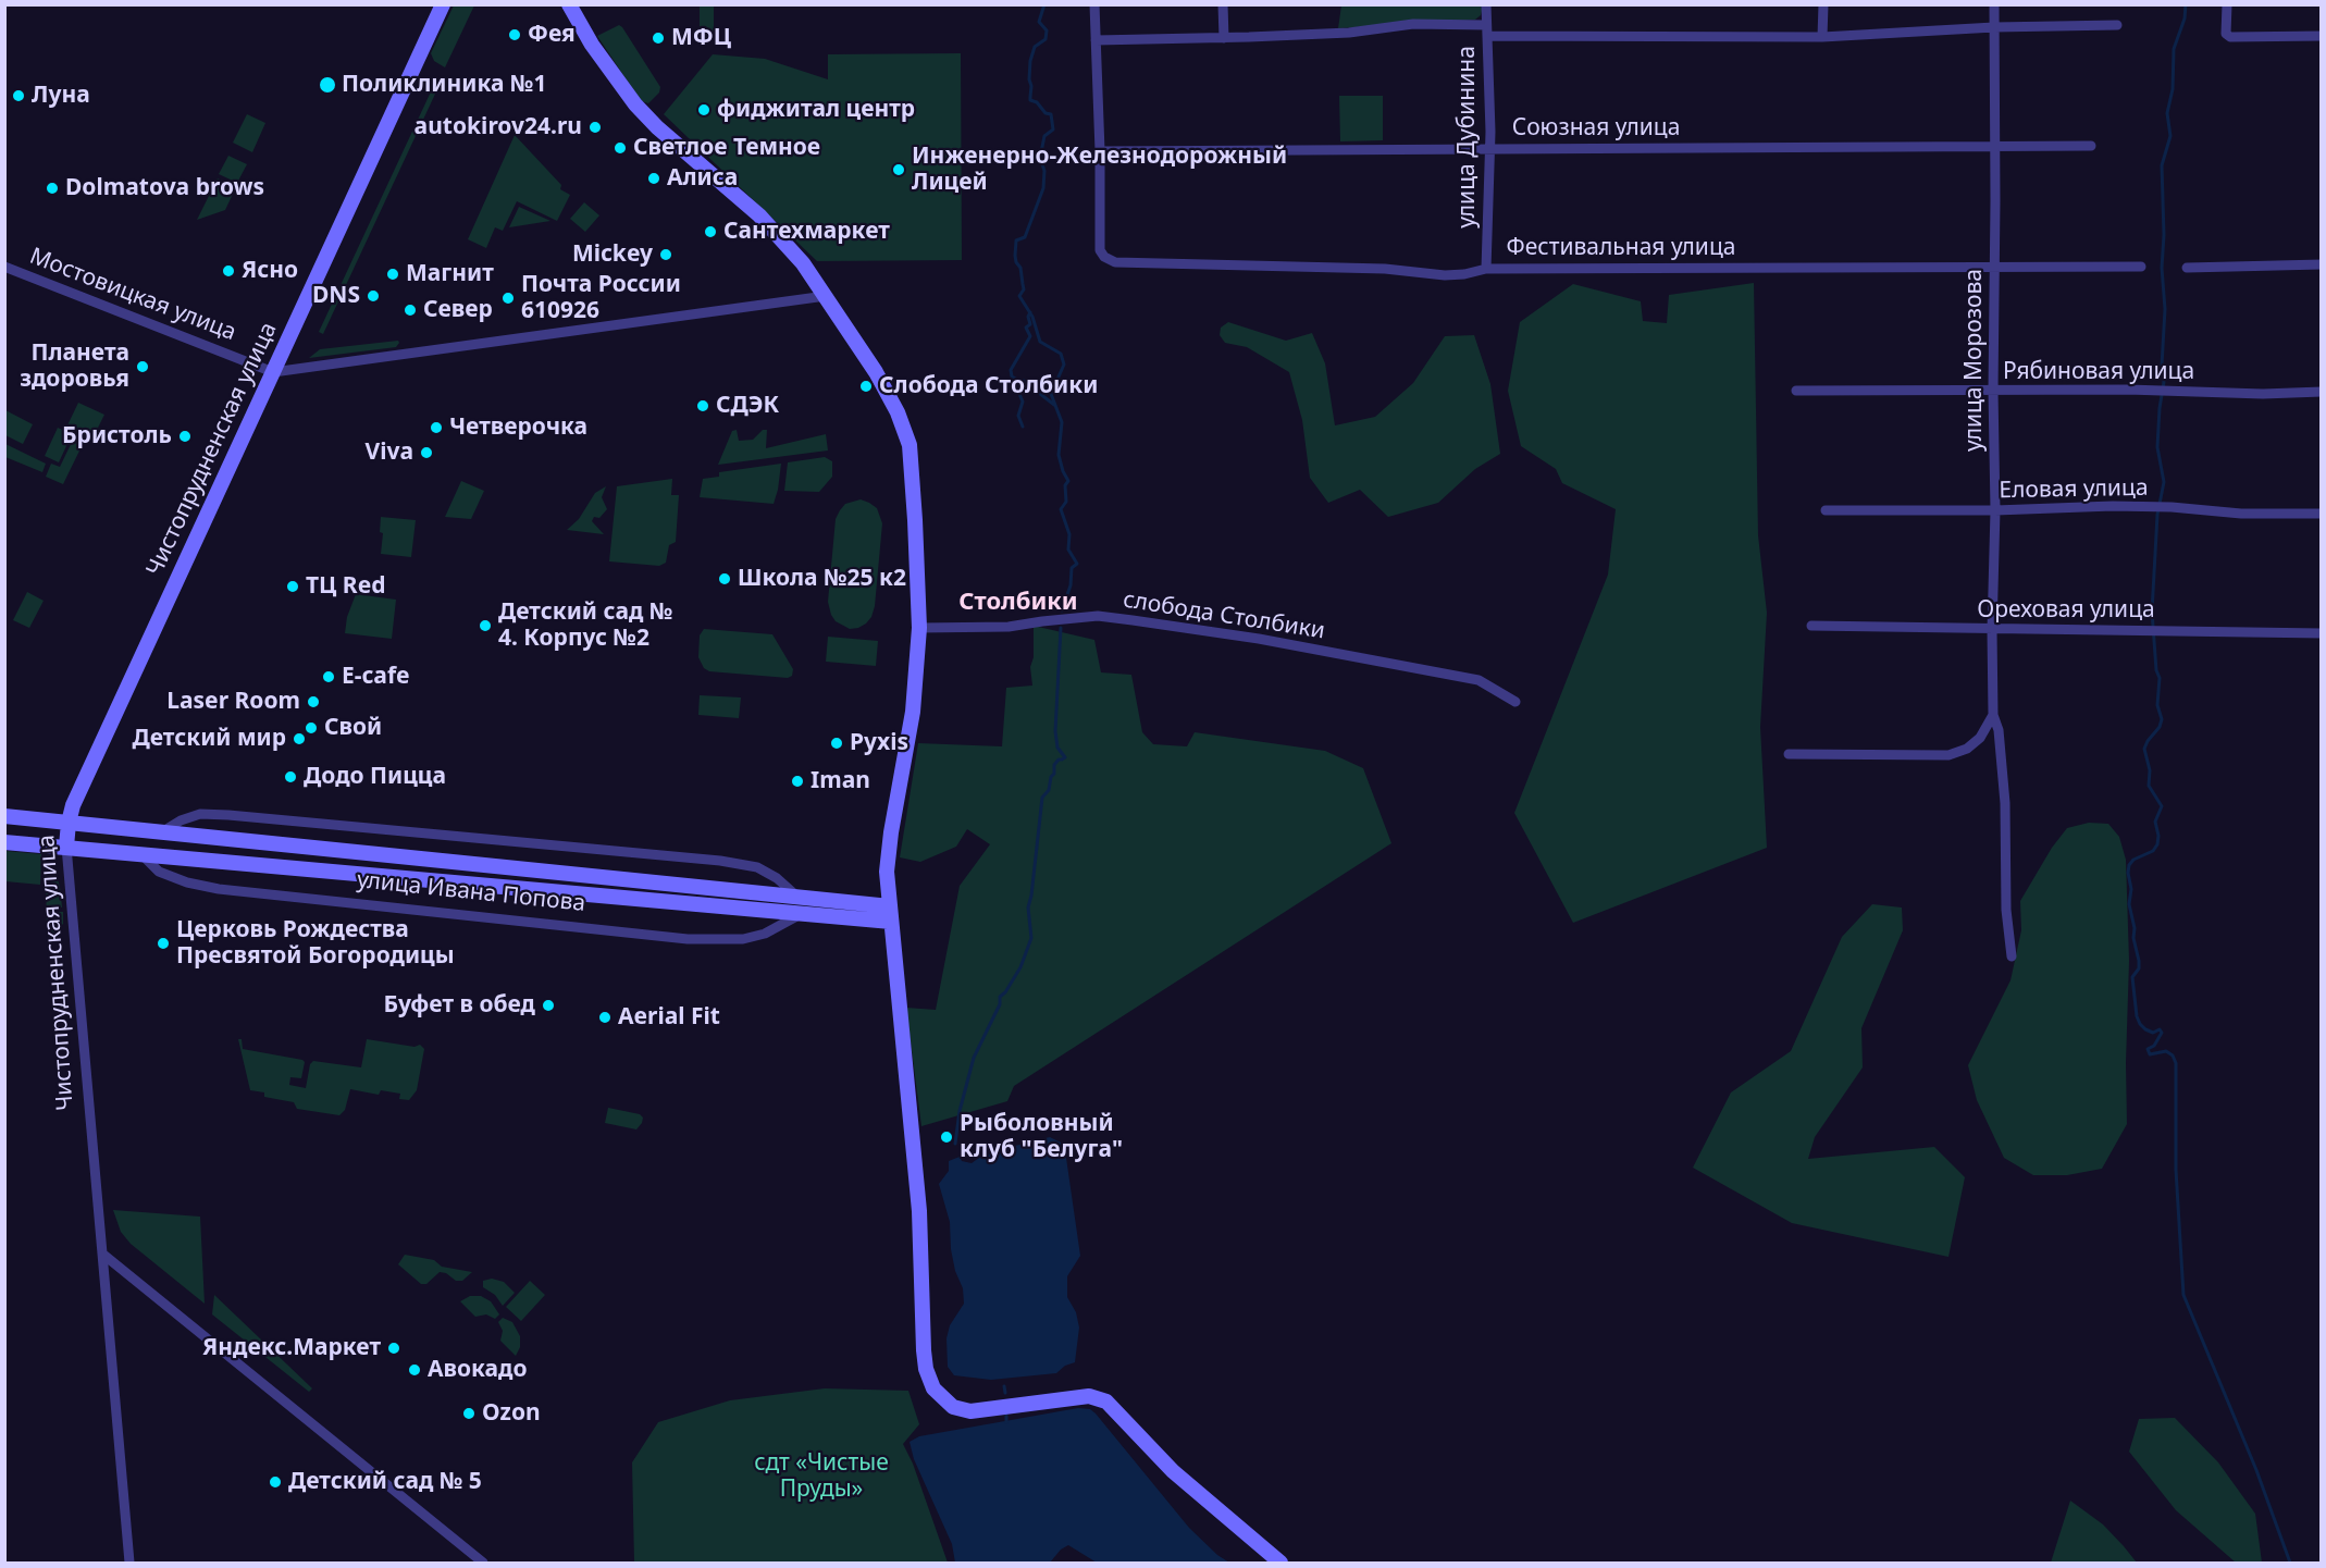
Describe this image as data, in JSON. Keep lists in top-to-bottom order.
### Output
{
  "streets": {
    "main road": ["Чистопрудненская улица", "улица Ивана Попова"],
    "street": [
      "Союзная улица",
      "улица Дубинина",
      "Фестивальная улица",
      "Мостовицкая улица",
      "улица Морозова",
      "Рябиновая улица",
      "Еловая улица",
      "Ореховая улица",
      "слобода Столбики"
    ]
  },
  "crossings": [
    ["Союзная улица", "улица Дубинина"],
    ["Союзная улица", "Фестивальная улица"],
    ["Союзная улица", "улица Морозова"],
    ["улица Дубинина", "Фестивальная улица"],
    ["Фестивальная улица", "улица Морозова"],
    ["Мостовицкая улица", "Чистопрудненская улица"],
    ["улица Морозова", "Рябиновая улица"],
    ["улица Морозова", "Еловая улица"],
    ["улица Морозова", "Ореховая улица"],
    ["Чистопрудненская улица", "улица Ивана Попова"]
  ],
  "districts": ["Столбики"],
  "parks": ["сдт «Чистые Пруды»"],
  "places": [
    "Фея",
    "МФЦ",
    "Поликлиника №1",
    "Луна",
    "фиджитал центр",
    "autokirov24.ru",
    "Светлое Темное",
    "Инженерно-Железнодорожный Лицей",
    "Алиса",
    "Dolmatova brows",
    "Сантехмаркет",
    "Mickey",
    "Ясно",
    "Магнит",
    "DNS",
    "Почта России 610926",
    "Север",
    "Планета здоровья",
    "Слобода Столбики",
    "СДЭК",
    "Четверочка",
    "Бристоль",
    "Viva",
    "Школа №25 к2",
    "ТЦ Red",
    "Детский сад № 4. Корпус №2",
    "E-cafe",
    "Laser Room",
    "Свой",
    "Детский мир",
    "Pyxis",
    "Додо Пицца",
    "Iman",
    "Церковь Рождества Пресвятой Богородицы",
    "Буфет в обед",
    "Aerial Fit",
    "Рыболовный клуб \"Белуга\"",
    "Яндекс.Маркет",
    "Авокадо",
    "Ozon",
    "Детский сад № 5"
  ]
}
